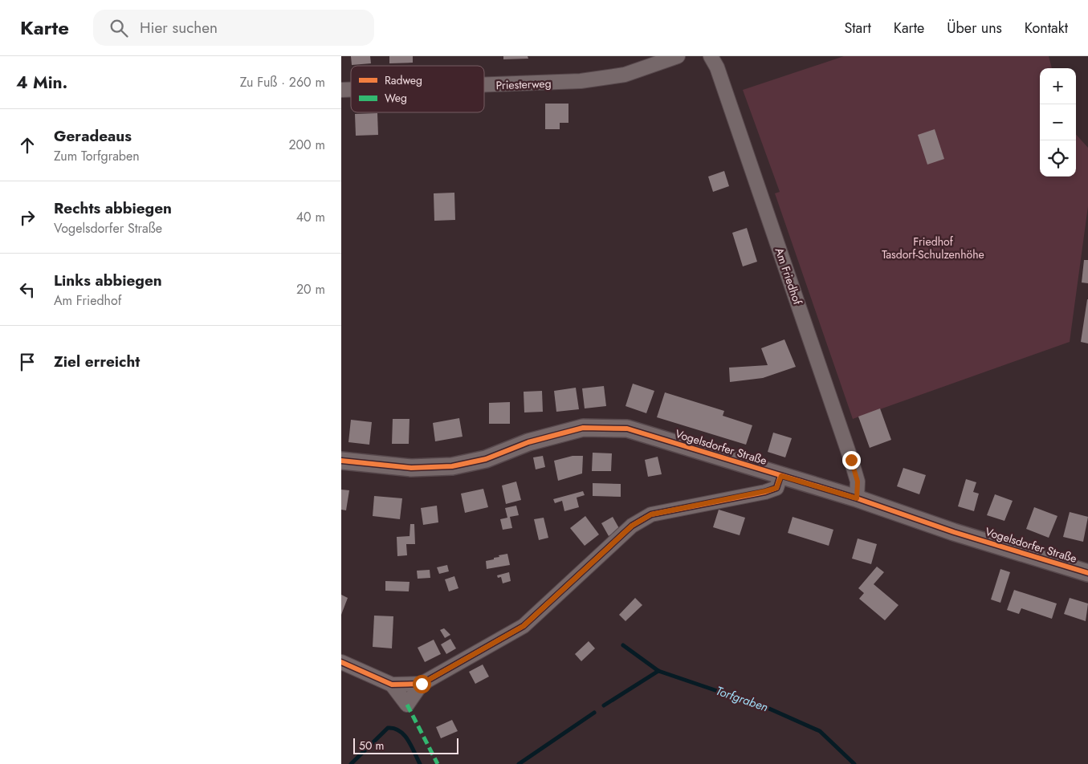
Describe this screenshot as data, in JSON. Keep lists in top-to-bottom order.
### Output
{
  "streets": {
    "street": ["Priesterweg", "Am Friedhof", "Vogelsdorfer Straße"]
  },
  "crossings": [
    ["Am Friedhof", "Vogelsdorfer Straße"]
  ],
  "water": ["Torfgraben"],
  "parks": ["Friedhof Tasdorf-Schulzenhöhe"],
  "legend": ["Radweg", "Weg"],
  "scale_bar": "50 m",
  "page": {
    "header": "Karte",
    "search": "Hier suchen",
    "nav": [
      "Start",
      "Karte",
      "Über uns",
      "Kontakt"
    ],
    "heading": ["4 Min.", "Zu Fuß · 260 m"],
    "map_buttons": ["+", "−"],
    "list": [
      ["Geradeaus", "Zum Torfgraben", "200 m"],
      ["Rechts abbiegen", "Vogelsdorfer Straße", "40 m"],
      ["Links abbiegen", "Am Friedhof", "20 m"],
      "Ziel erreicht"
    ],
    "scale": "50 m"
  }
}
